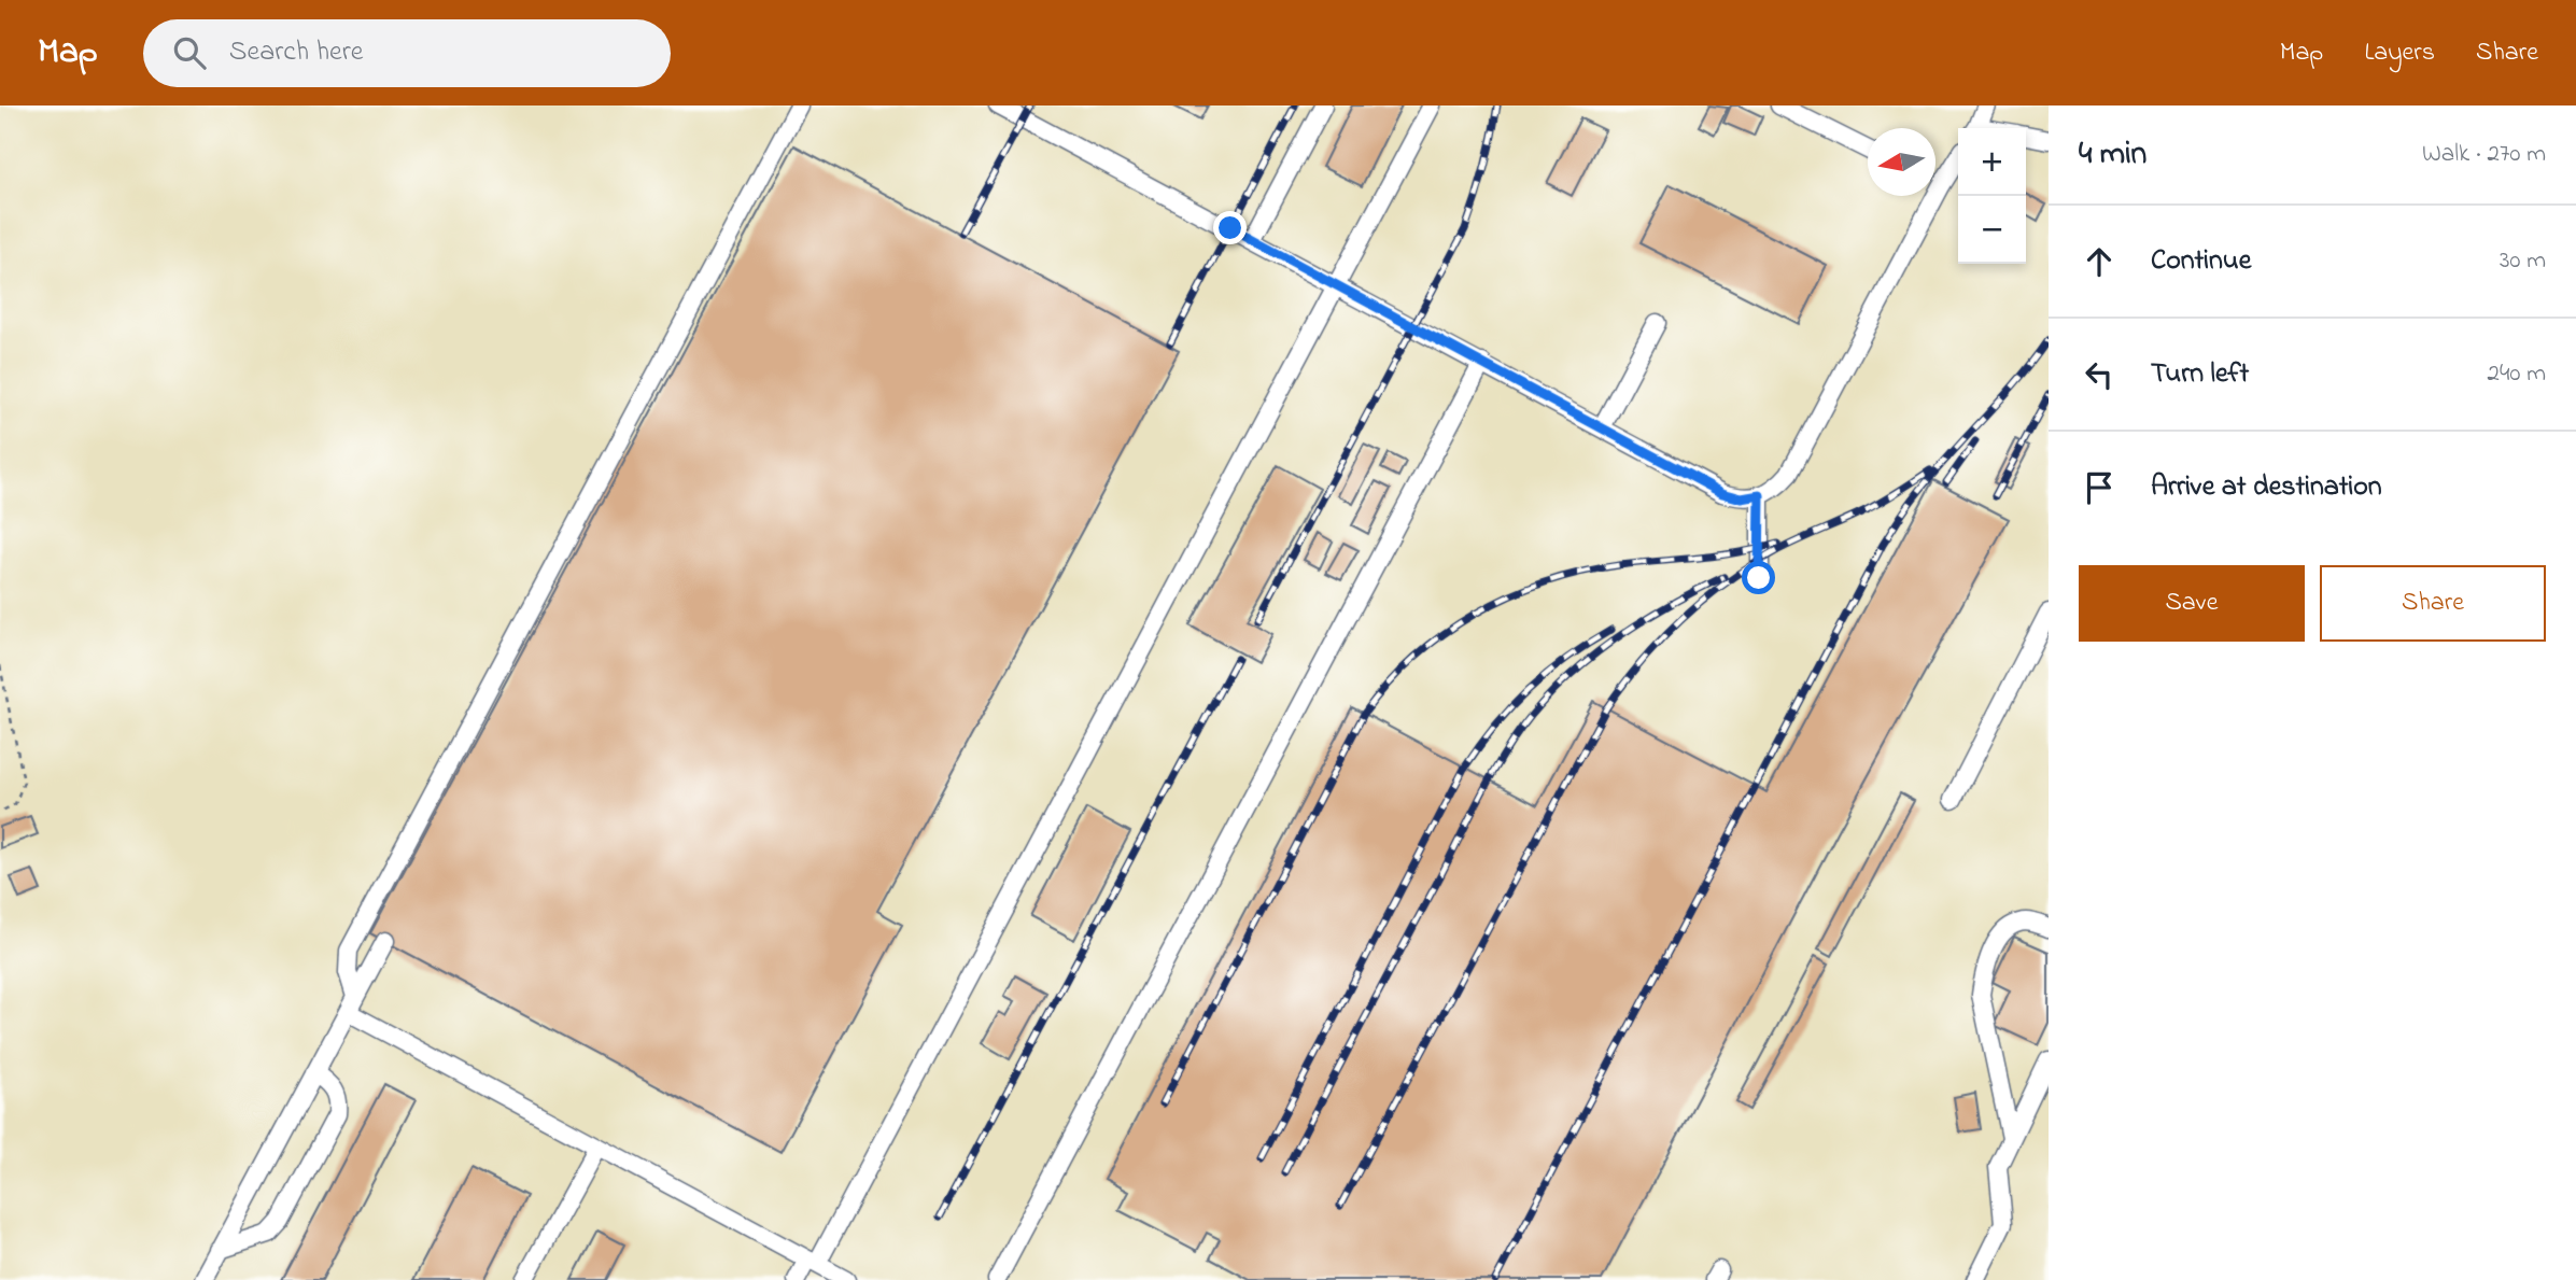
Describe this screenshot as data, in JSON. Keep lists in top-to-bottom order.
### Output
{
  "north": "left",
  "page": {
    "header": "Map",
    "search": "Search here",
    "nav": ["Map", "Layers", "Share"],
    "heading": ["4 min", "Walk · 270 m"],
    "map_buttons": ["+", "−"],
    "list": [
      ["Continue", "30 m"],
      ["Turn left", "240 m"],
      "Arrive at destination"
    ],
    "buttons": ["Save", "Share"]
  }
}
